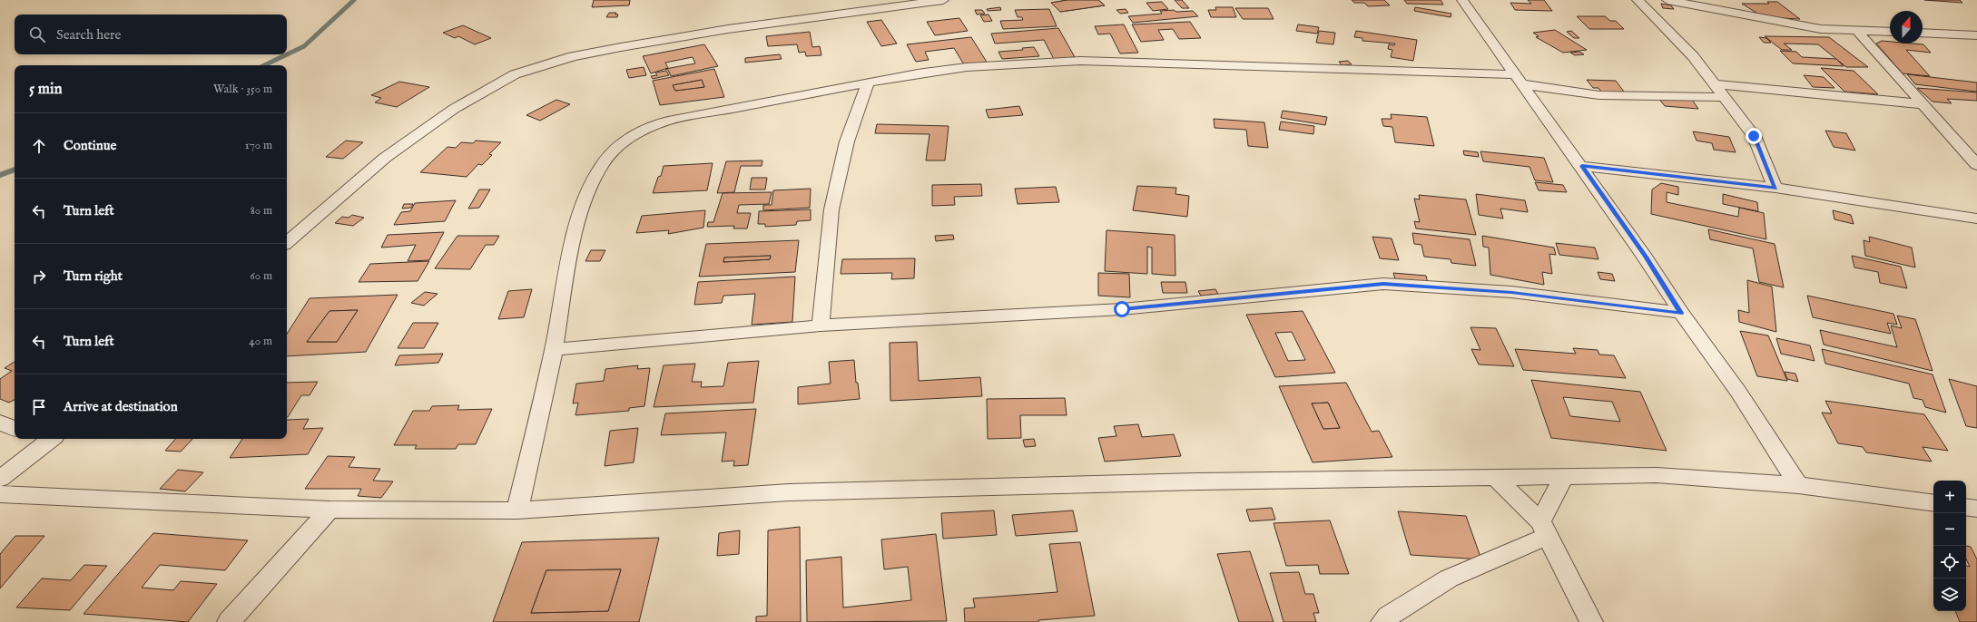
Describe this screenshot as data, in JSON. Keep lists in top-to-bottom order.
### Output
{
  "north": "top",
  "page": {
    "search": "Search here",
    "heading": ["5 min", "Walk · 350 m"],
    "list": [
      ["Continue", "170 m"],
      ["Turn left", "80 m"],
      ["Turn right", "60 m"],
      ["Turn left", "40 m"],
      "Arrive at destination"
    ],
    "map_buttons": ["+", "−"]
  }
}
